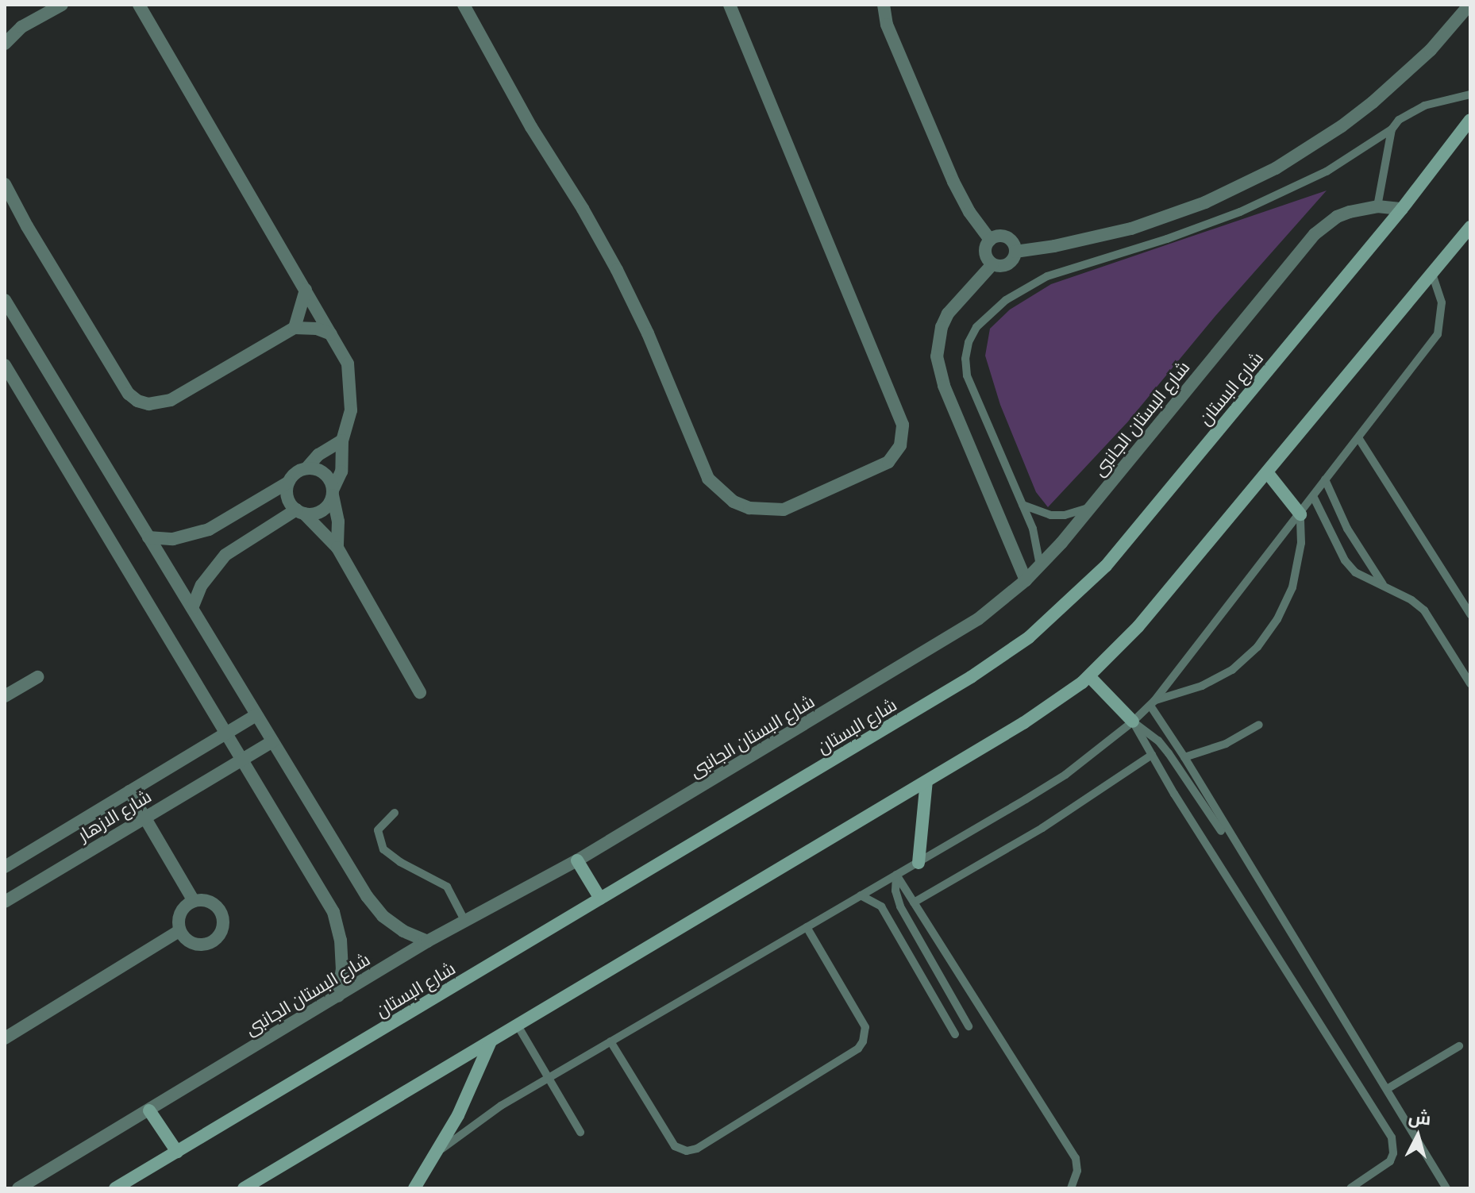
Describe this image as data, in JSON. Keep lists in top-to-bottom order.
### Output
{
  "streets": {
    "street": ["شارع البستان", "شارع البستان الجانبى", "شارع الازهار"]
  },
  "crossings": [
    ["شارع البستان", "شارع البستان الجانبى"]
  ],
  "north": "top"
}
